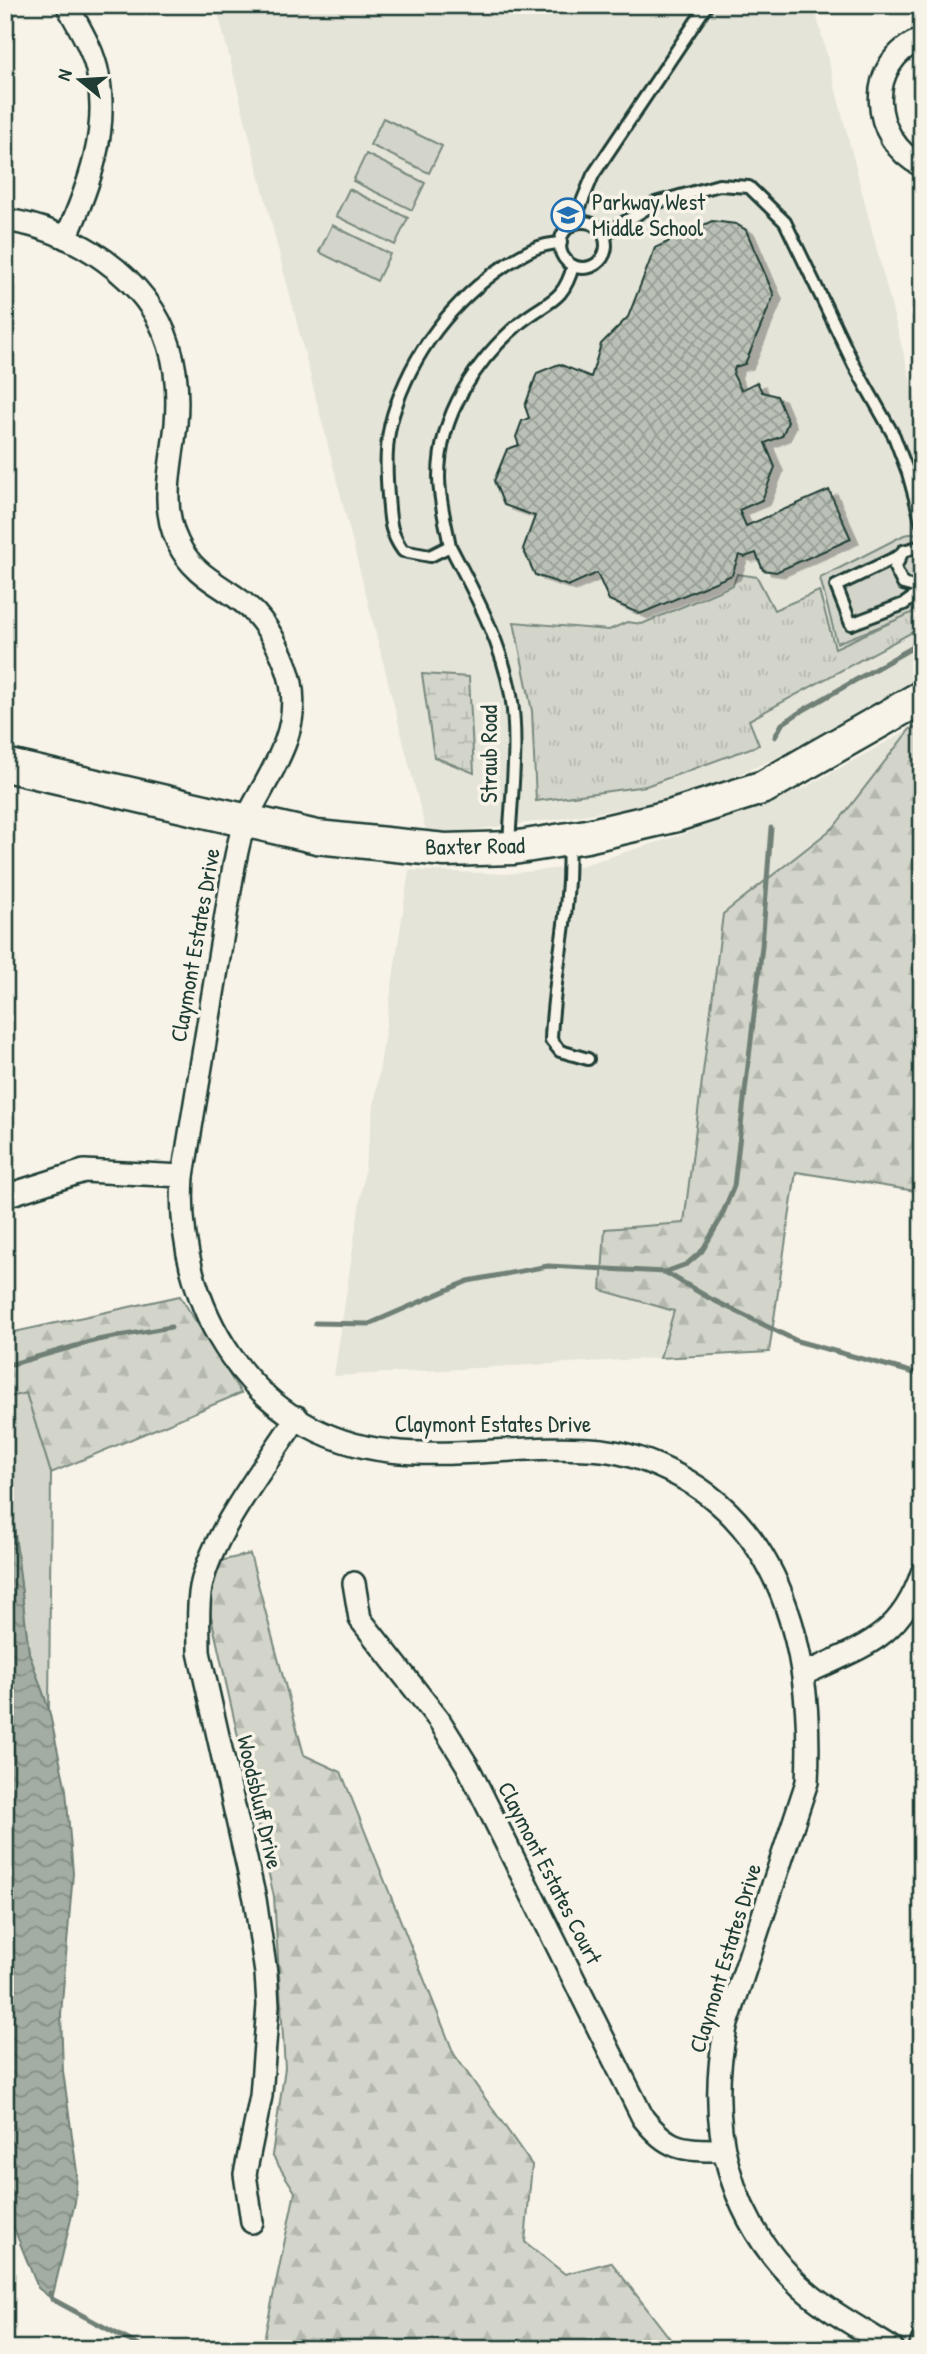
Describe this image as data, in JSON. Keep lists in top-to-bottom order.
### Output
{
  "streets": {
    "main road": ["Baxter Road"],
    "street": ["Claymont Estates Drive", "Woodsbluff Drive", "Claymont Estates Court"],
    "lane": ["Straub Road"]
  },
  "crossings": [
    ["Straub Road", "Baxter Road"],
    ["Baxter Road", "Claymont Estates Drive"],
    ["Claymont Estates Drive", "Woodsbluff Drive"],
    ["Claymont Estates Drive", "Claymont Estates Court"]
  ],
  "places": {
    "school or university": ["Parkway West Middle School"]
  },
  "north": "left"
}
